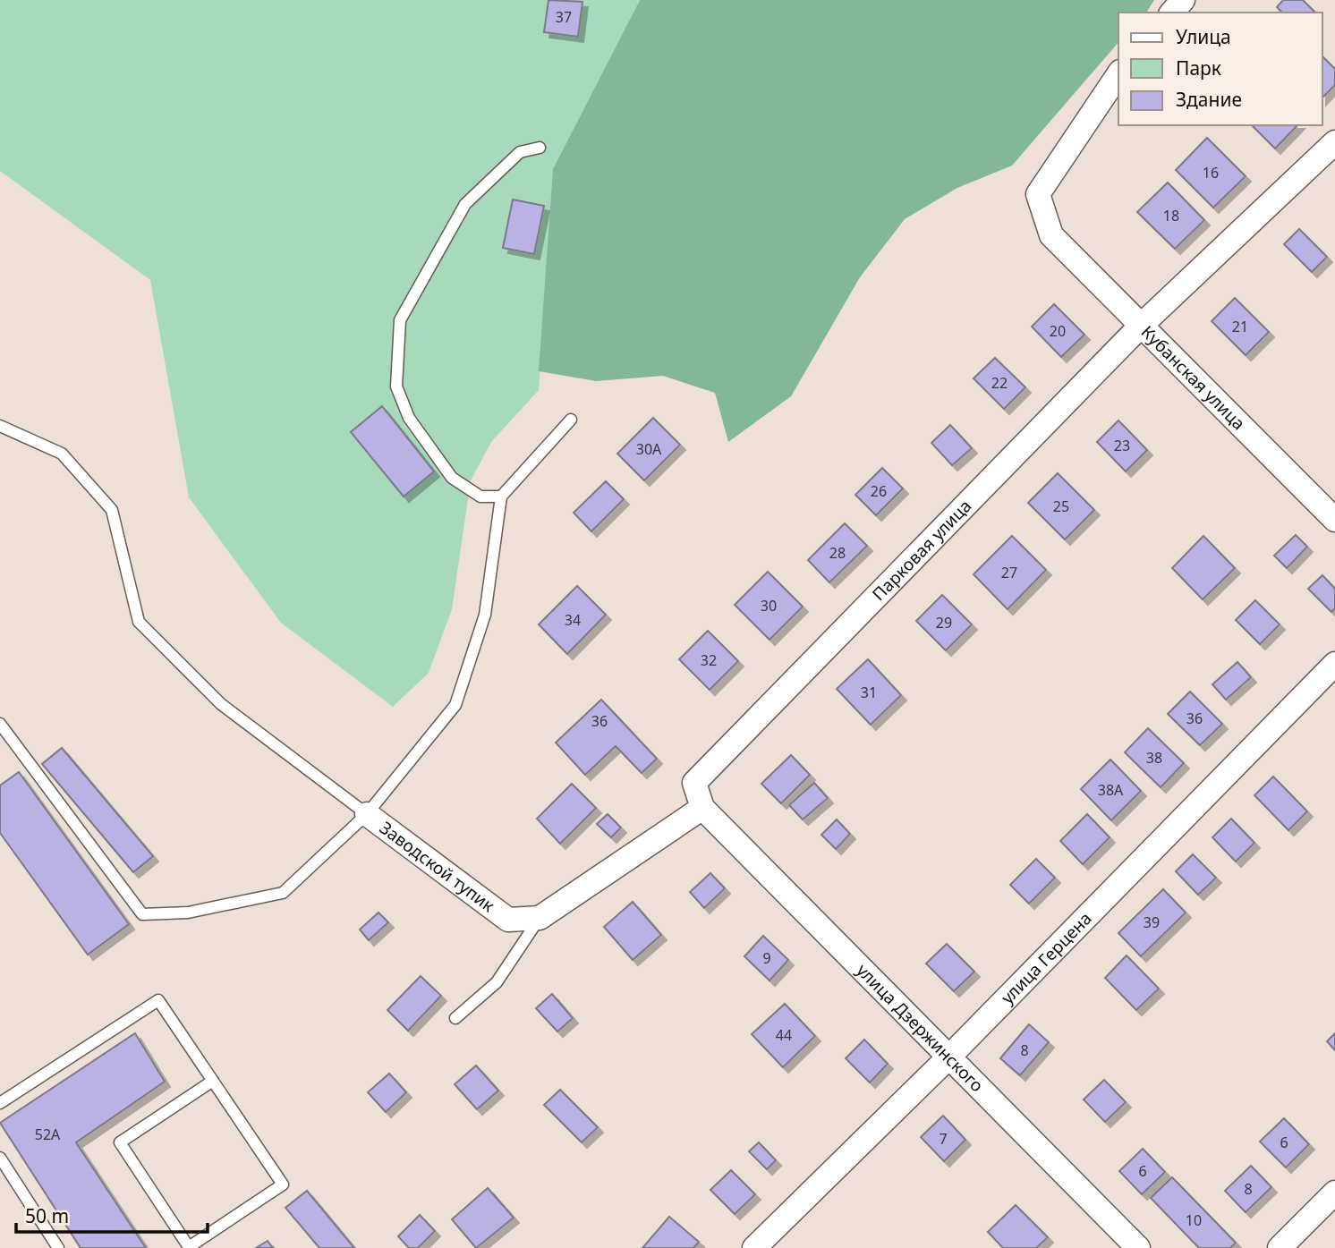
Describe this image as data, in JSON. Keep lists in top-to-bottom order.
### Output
{
  "streets": {
    "street": [
      "Кубанская улица",
      "Парковая улица",
      "Заводской тупик",
      "улица Герцена",
      "улица Дзержинского"
    ]
  },
  "crossings": [
    ["Кубанская улица", "Парковая улица"],
    ["Парковая улица", "улица Дзержинского"],
    ["улица Герцена", "улица Дзержинского"]
  ],
  "house_numbers": [
    "37",
    "16",
    "18",
    "21",
    "20",
    "22",
    "23",
    "30А",
    "26",
    "25",
    "28",
    "27",
    "30",
    "34",
    "29",
    "32",
    "31",
    "36",
    "36",
    "38",
    "38А",
    "39",
    "9",
    "44",
    "8",
    "52А",
    "7",
    "6",
    "6",
    "8",
    "10"
  ],
  "legend": ["Улица", "Парк", "Здание"],
  "scale_bar": "50 m"
}
